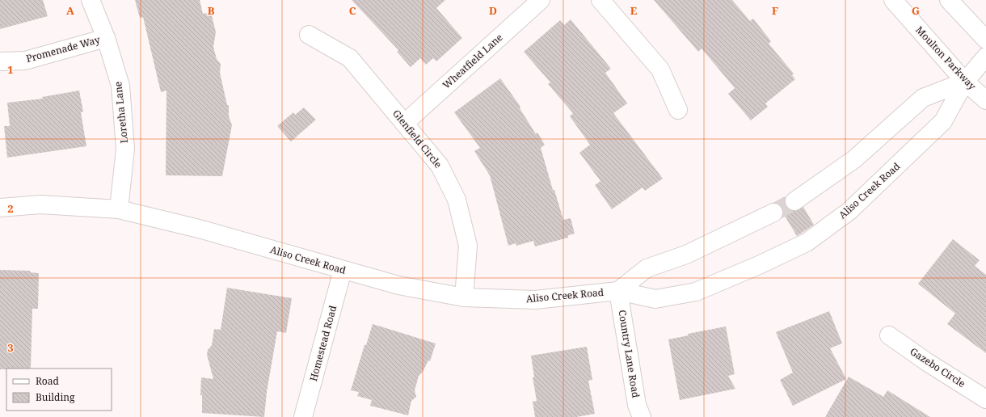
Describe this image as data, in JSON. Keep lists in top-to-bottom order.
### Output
{
  "streets": {
    "street": [
      "Promenade Way",
      "Moulton Parkway",
      "Wheatfield Lane",
      "Loretha Lane",
      "Glenfield Circle",
      "Aliso Creek Road",
      "Homestead Road",
      "Country Lane Road",
      "Gazebo Circle"
    ]
  },
  "crossings": [
    ["Promenade Way", "Loretha Lane"],
    ["Moulton Parkway", "Aliso Creek Road"],
    ["Wheatfield Lane", "Glenfield Circle"],
    ["Loretha Lane", "Aliso Creek Road"],
    ["Glenfield Circle", "Aliso Creek Road"],
    ["Aliso Creek Road", "Homestead Road"],
    ["Aliso Creek Road", "Country Lane Road"]
  ],
  "legend": ["Road", "Building"],
  "grid": {
    "columns": [
      "A",
      "B",
      "C",
      "D",
      "E",
      "F",
      "G"
    ],
    "rows": ["1", "2", "3"]
  }
}
